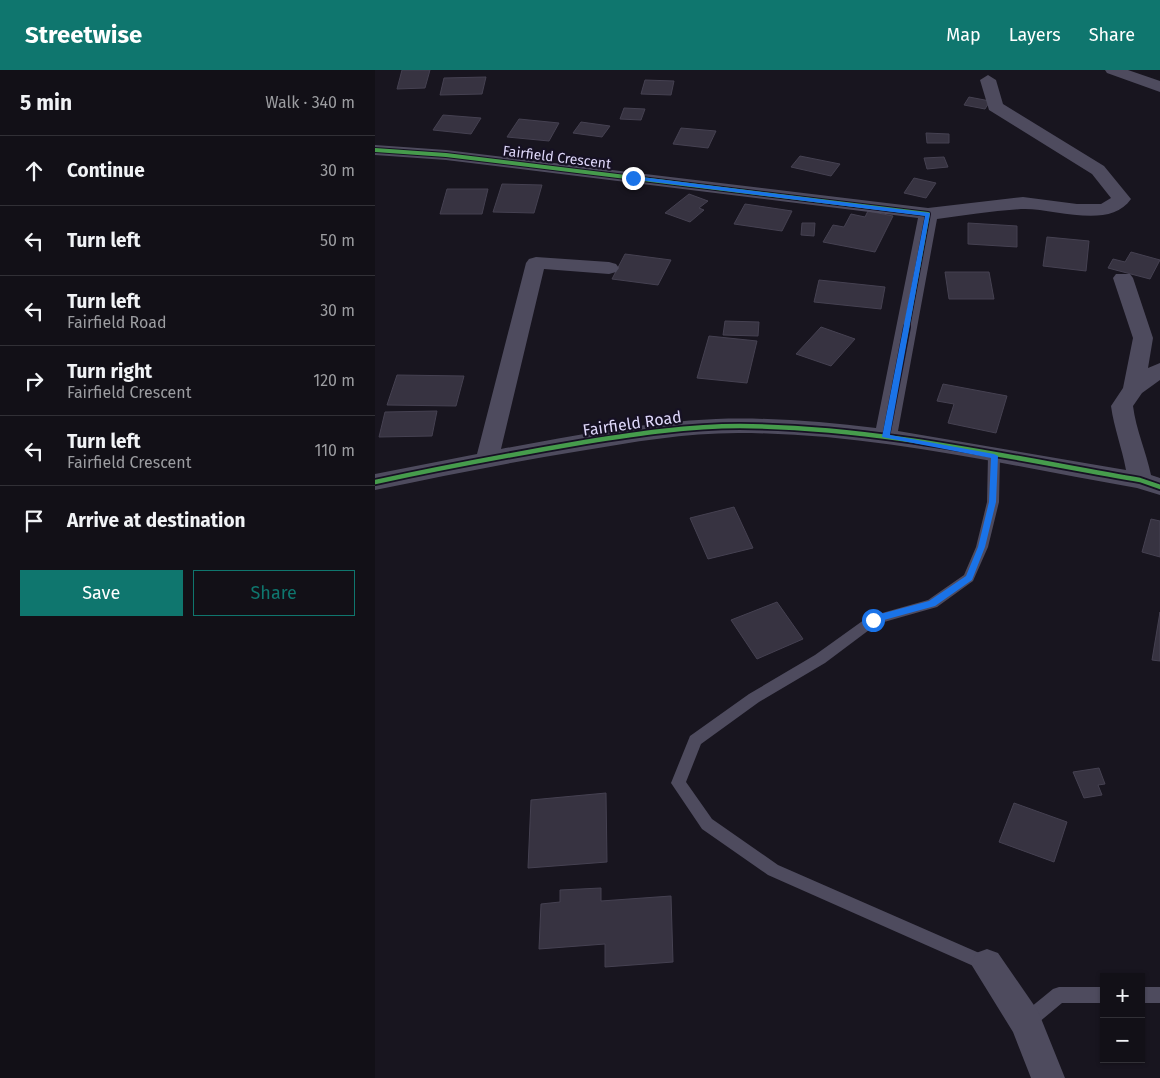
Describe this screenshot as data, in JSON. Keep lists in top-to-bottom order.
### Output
{
  "streets": {
    "street": ["Fairfield Crescent", "Fairfield Road"]
  },
  "page": {
    "header": "Streetwise",
    "nav": ["Map", "Layers", "Share"],
    "heading": ["5 min", "Walk · 340 m"],
    "list": [
      ["Continue", "30 m"],
      ["Turn left", "50 m"],
      ["Turn left", "Fairfield Road", "30 m"],
      ["Turn right", "Fairfield Crescent", "120 m"],
      ["Turn left", "Fairfield Crescent", "110 m"],
      "Arrive at destination"
    ],
    "buttons": ["Save", "Share"],
    "map_buttons": ["+", "−"]
  }
}
